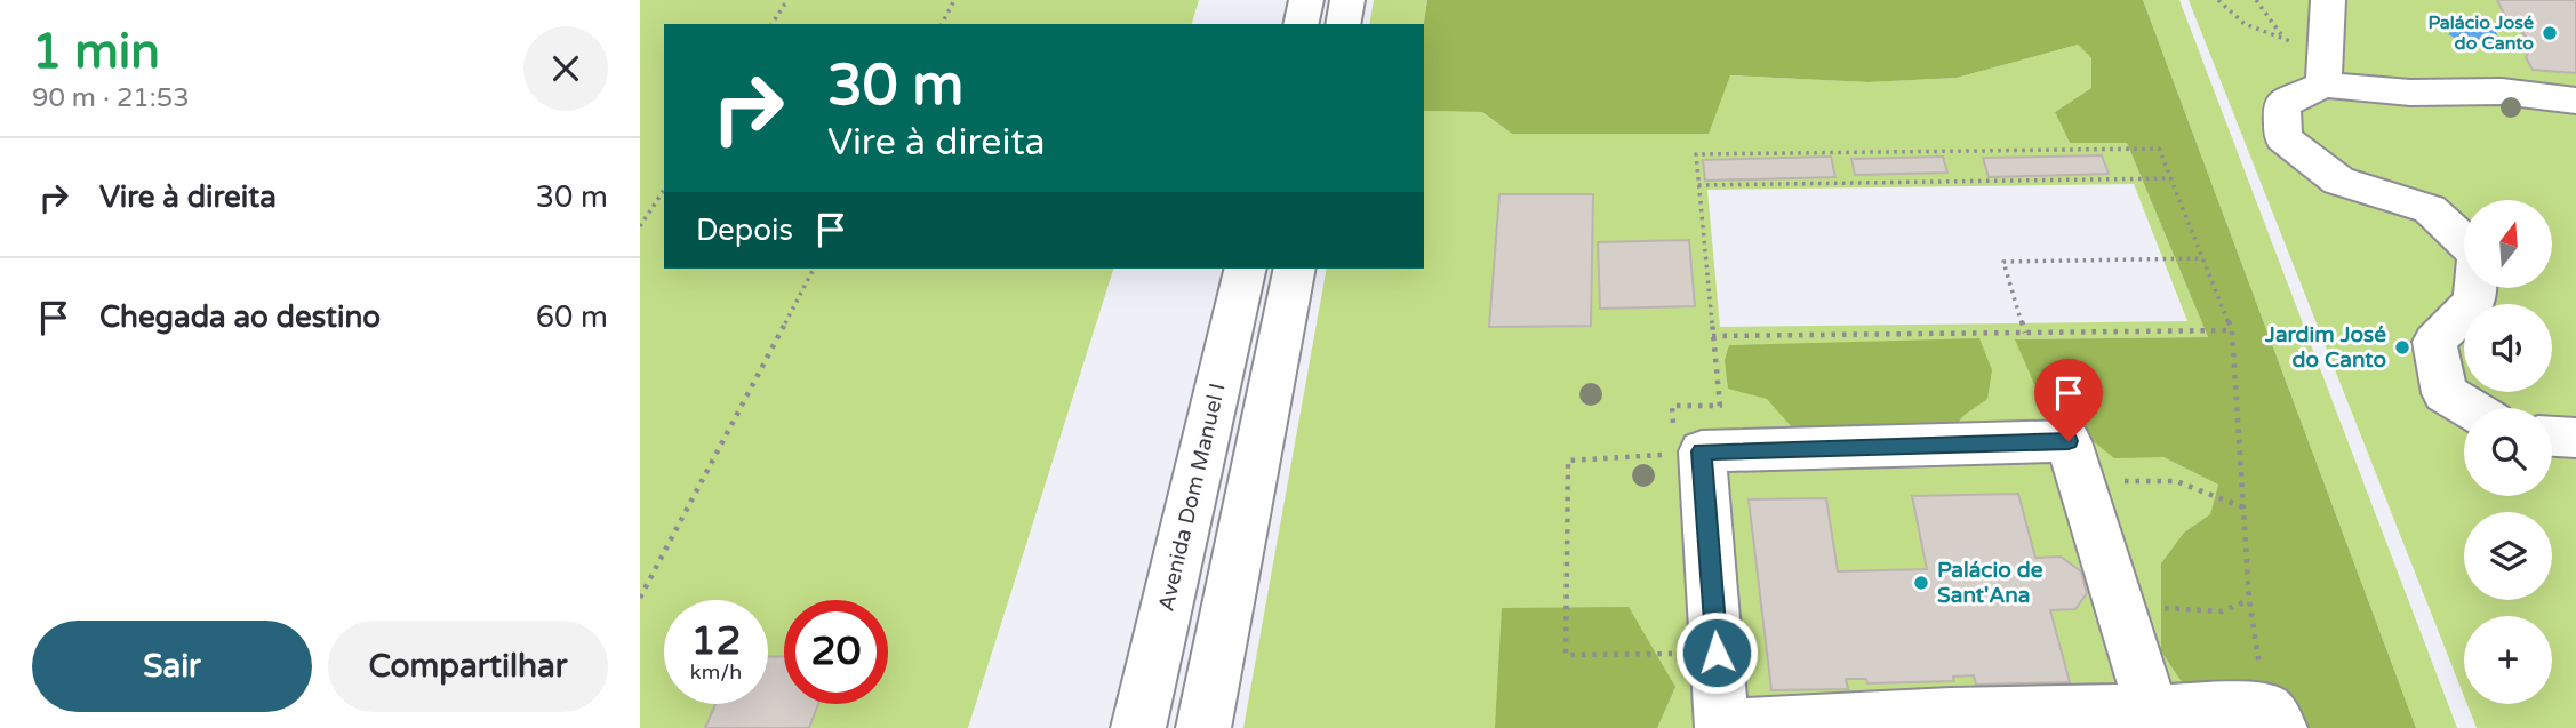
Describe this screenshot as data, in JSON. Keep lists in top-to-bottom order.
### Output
{
  "streets": {
    "main road": ["Avenida Dom Manuel I"]
  },
  "places": ["Palácio José do Canto", "Jardim José do Canto", "Palácio de Sant'Ana"],
  "north": "top",
  "page": {
    "heading": ["1 min", "90 m · 21:53"],
    "turn": ["30 m", "Vire à direita"],
    "list": [
      {
        "name": "Vire à direita",
        "value": "30 m"
      },
      {
        "name": "Chegada ao destino",
        "value": "60 m"
      }
    ],
    "then": "Depois",
    "map_buttons": "+",
    "speed": "12 km/h",
    "limit": "20",
    "buttons": ["Sair", "Compartilhar"]
  }
}
